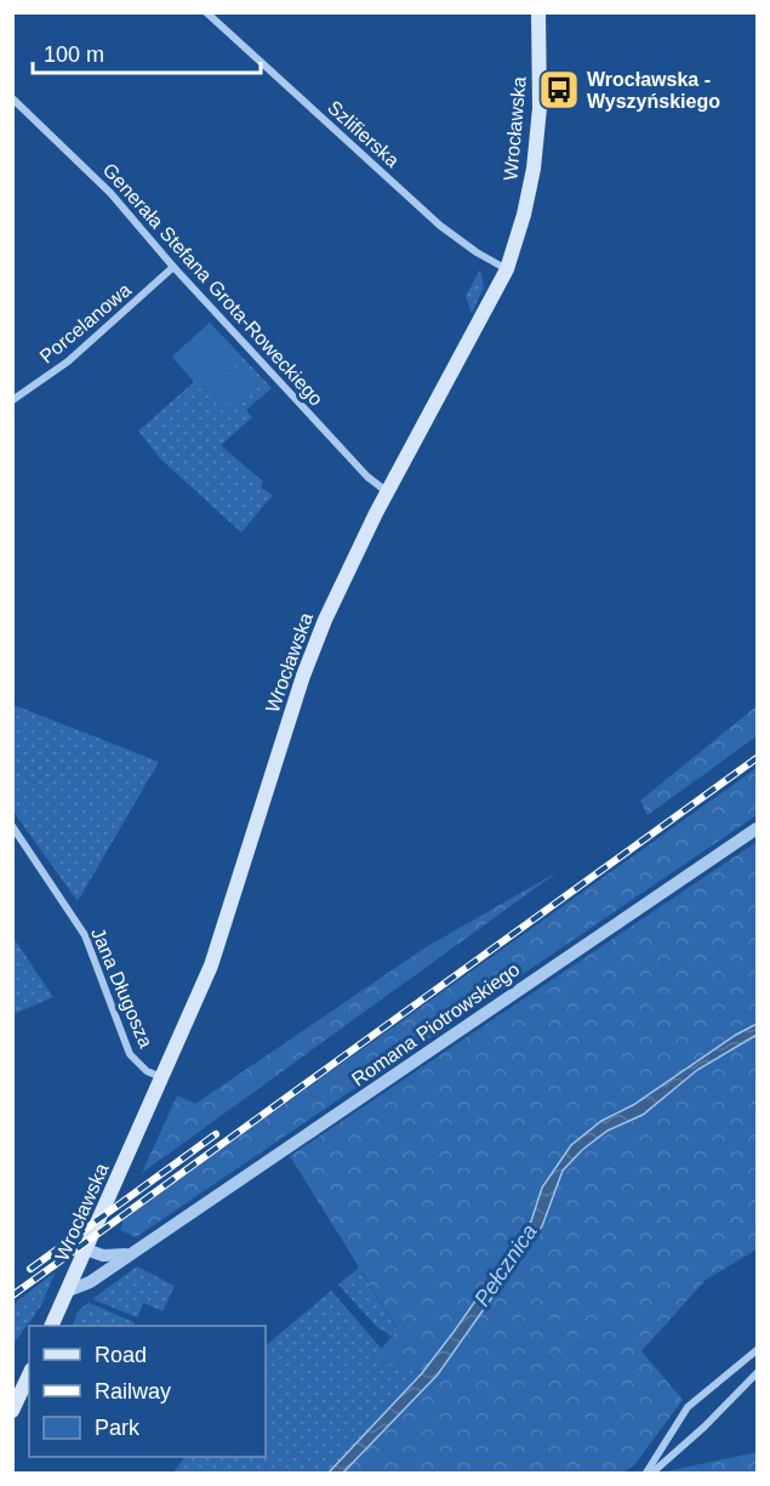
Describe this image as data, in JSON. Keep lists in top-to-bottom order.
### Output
{
  "streets": {
    "main road": ["Wrocławska"],
    "street": [
      "Szlifierska",
      "Generała Stefana Grota-Roweckiego",
      "Porcelanowa",
      "Jana Długosza",
      "Romana Piotrowskiego"
    ]
  },
  "crossings": [
    ["Wrocławska", "Szlifierska"],
    ["Wrocławska", "Generała Stefana Grota-Roweckiego"],
    ["Wrocławska", "Jana Długosza"],
    ["Wrocławska", "Romana Piotrowskiego"],
    ["Generała Stefana Grota-Roweckiego", "Porcelanowa"]
  ],
  "water": ["Pełcznica"],
  "places": {
    "bus stop": ["Wrocławska - Wyszyńskiego"]
  },
  "legend": ["Road", "Railway", "Park"],
  "scale_bar": "100 m"
}
